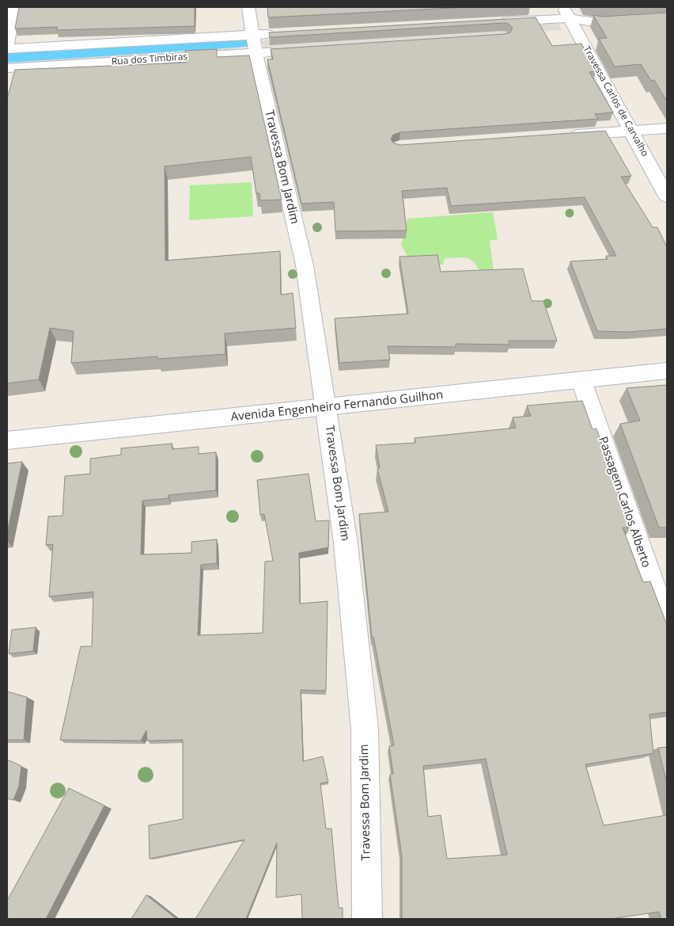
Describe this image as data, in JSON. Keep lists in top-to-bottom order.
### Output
{
  "streets": {
    "street": [
      "Rua dos Timbiras",
      "Travessa Carlos de Carvalho",
      "Travessa Bom Jardim",
      "Avenida Engenheiro Fernando Guilhon",
      "Passagem Carlos Alberto"
    ]
  },
  "crossings": [
    ["Rua dos Timbiras", "Travessa Bom Jardim"],
    ["Travessa Bom Jardim", "Avenida Engenheiro Fernando Guilhon"],
    ["Avenida Engenheiro Fernando Guilhon", "Passagem Carlos Alberto"]
  ]
}
